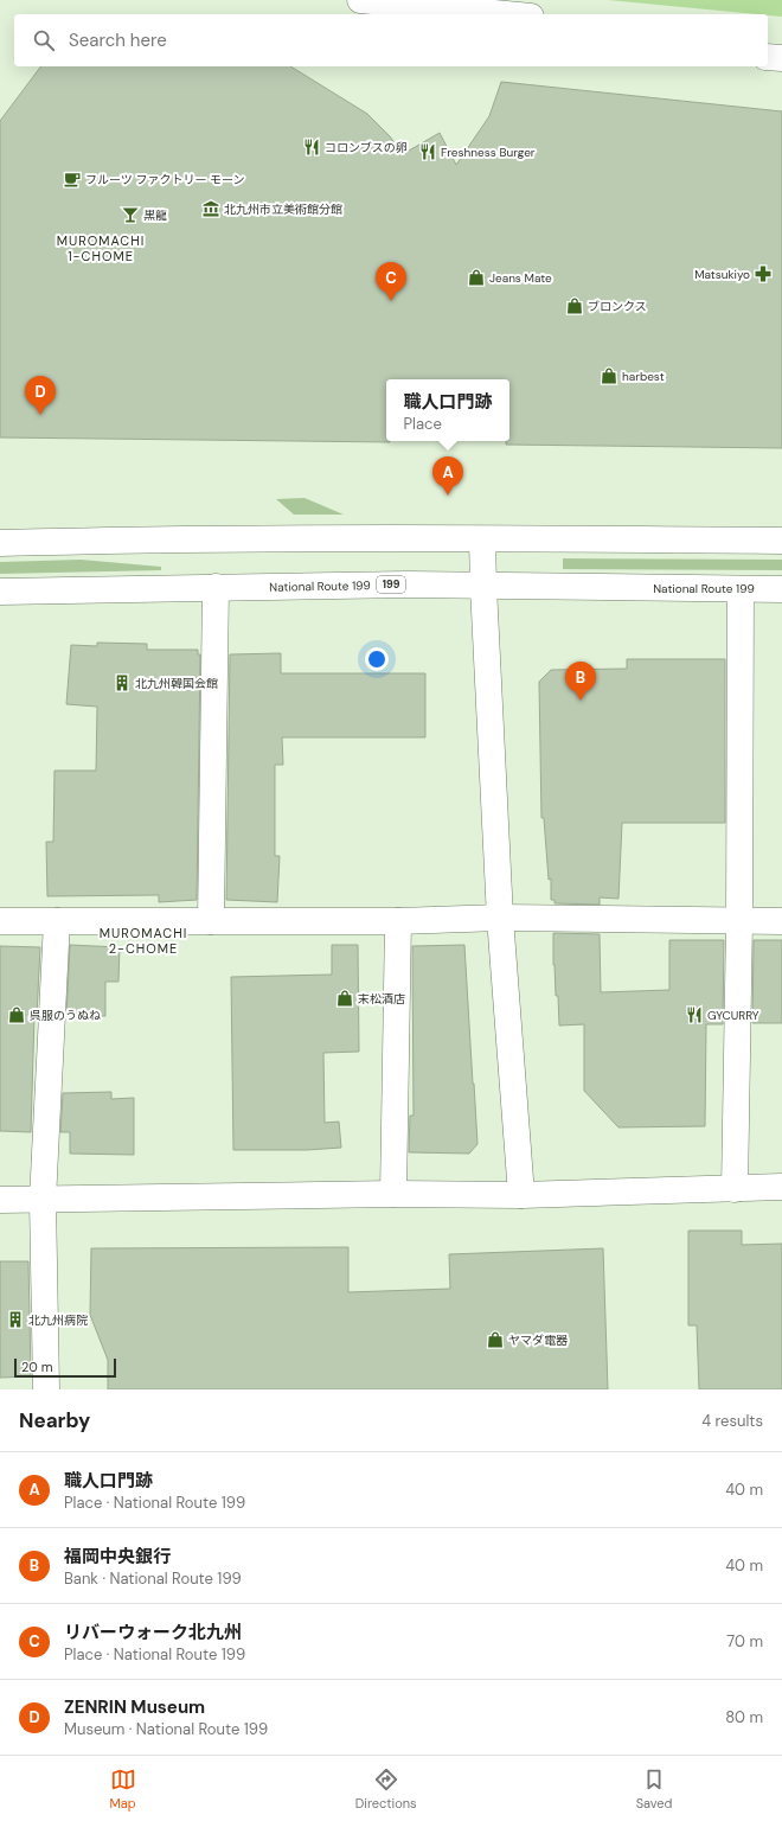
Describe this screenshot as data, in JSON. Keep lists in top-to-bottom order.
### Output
{
  "streets": {
    "main road": ["199", "National Route 199"]
  },
  "districts": ["MUROMACHI 1-CHOME", "MUROMACHI 2-CHOME"],
  "places": {
    "restaurant": ["コロンブスの卵", "Freshness Burger", "GYCURRY"],
    "cafe": ["フルーツ ファクトリー モーン"],
    "museum": ["北九州市立美術館分館"],
    "bar": ["黒龍"],
    "pharmacy": ["Matsukiyo"],
    "shop": [
      "Jeans Mate",
      "ブロンクス",
      "harbest",
      "末松酒店",
      "呉服のうぬね",
      "ヤマダ電器"
    ],
    "building": ["北九州韓国会館", "北九州病院"]
  },
  "scale_bar": "20 m",
  "page": {
    "search": "Search here",
    "pins": [
      "C",
      "D",
      "A",
      "B"
    ],
    "popup": ["職人口門跡", "Place"],
    "scale": "20 m",
    "heading": ["Nearby", "4 results"],
    "list": [
      {
        "mark": "A",
        "name": "職人口門跡",
        "note": "Place · National Route 199",
        "value": "40 m"
      },
      {
        "mark": "B",
        "name": "福岡中央銀行",
        "note": "Bank · National Route 199",
        "value": "40 m"
      },
      {
        "mark": "C",
        "name": "リバーウォーク北九州",
        "note": "Place · National Route 199",
        "value": "70 m"
      },
      {
        "mark": "D",
        "name": "ZENRIN Museum",
        "note": "Museum · National Route 199",
        "value": "80 m"
      }
    ],
    "nav": ["Map", "Directions", "Saved"]
  }
}
